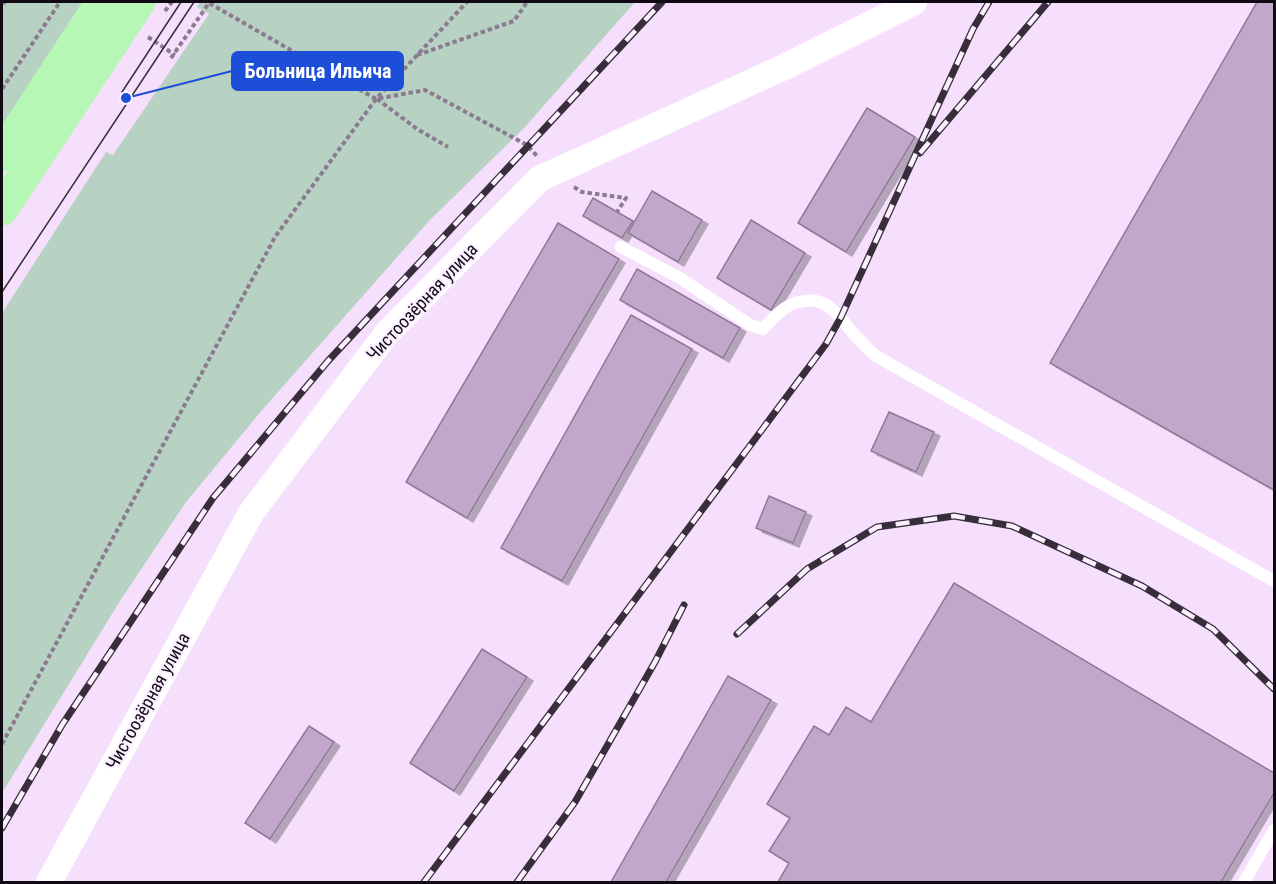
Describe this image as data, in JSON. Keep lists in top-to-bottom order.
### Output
{
  "streets": {
    "street": ["Чистоозёрная улица"]
  },
  "places": ["Больница Ильича"]
}
